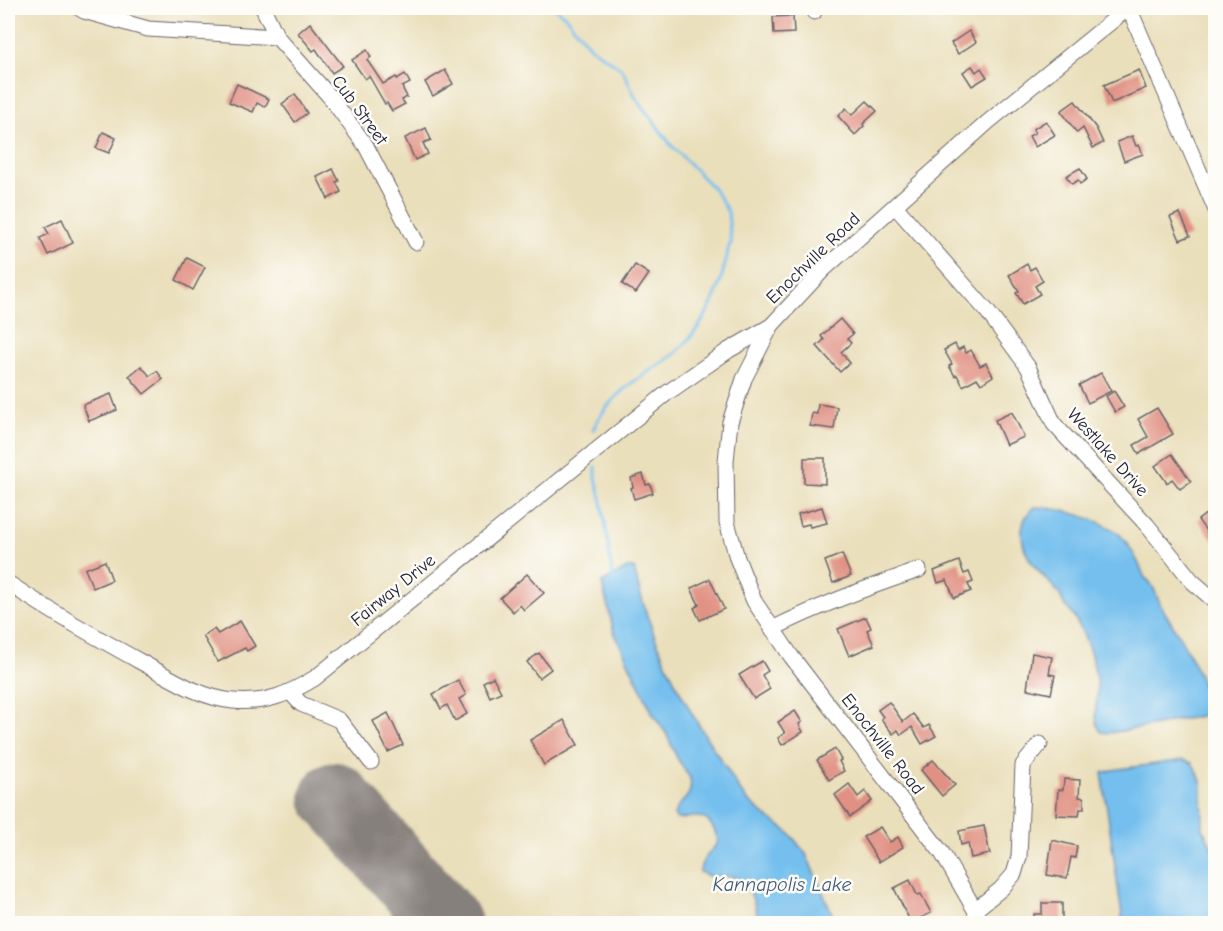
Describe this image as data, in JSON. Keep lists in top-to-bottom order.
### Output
{
  "streets": {
    "street": [
      "Cub Street",
      "Enochville Road",
      "Westlake Drive",
      "Fairway Drive"
    ]
  },
  "crossings": [
    ["Enochville Road", "Westlake Drive"],
    ["Enochville Road", "Fairway Drive"]
  ],
  "water": ["Kannapolis Lake"]
}
